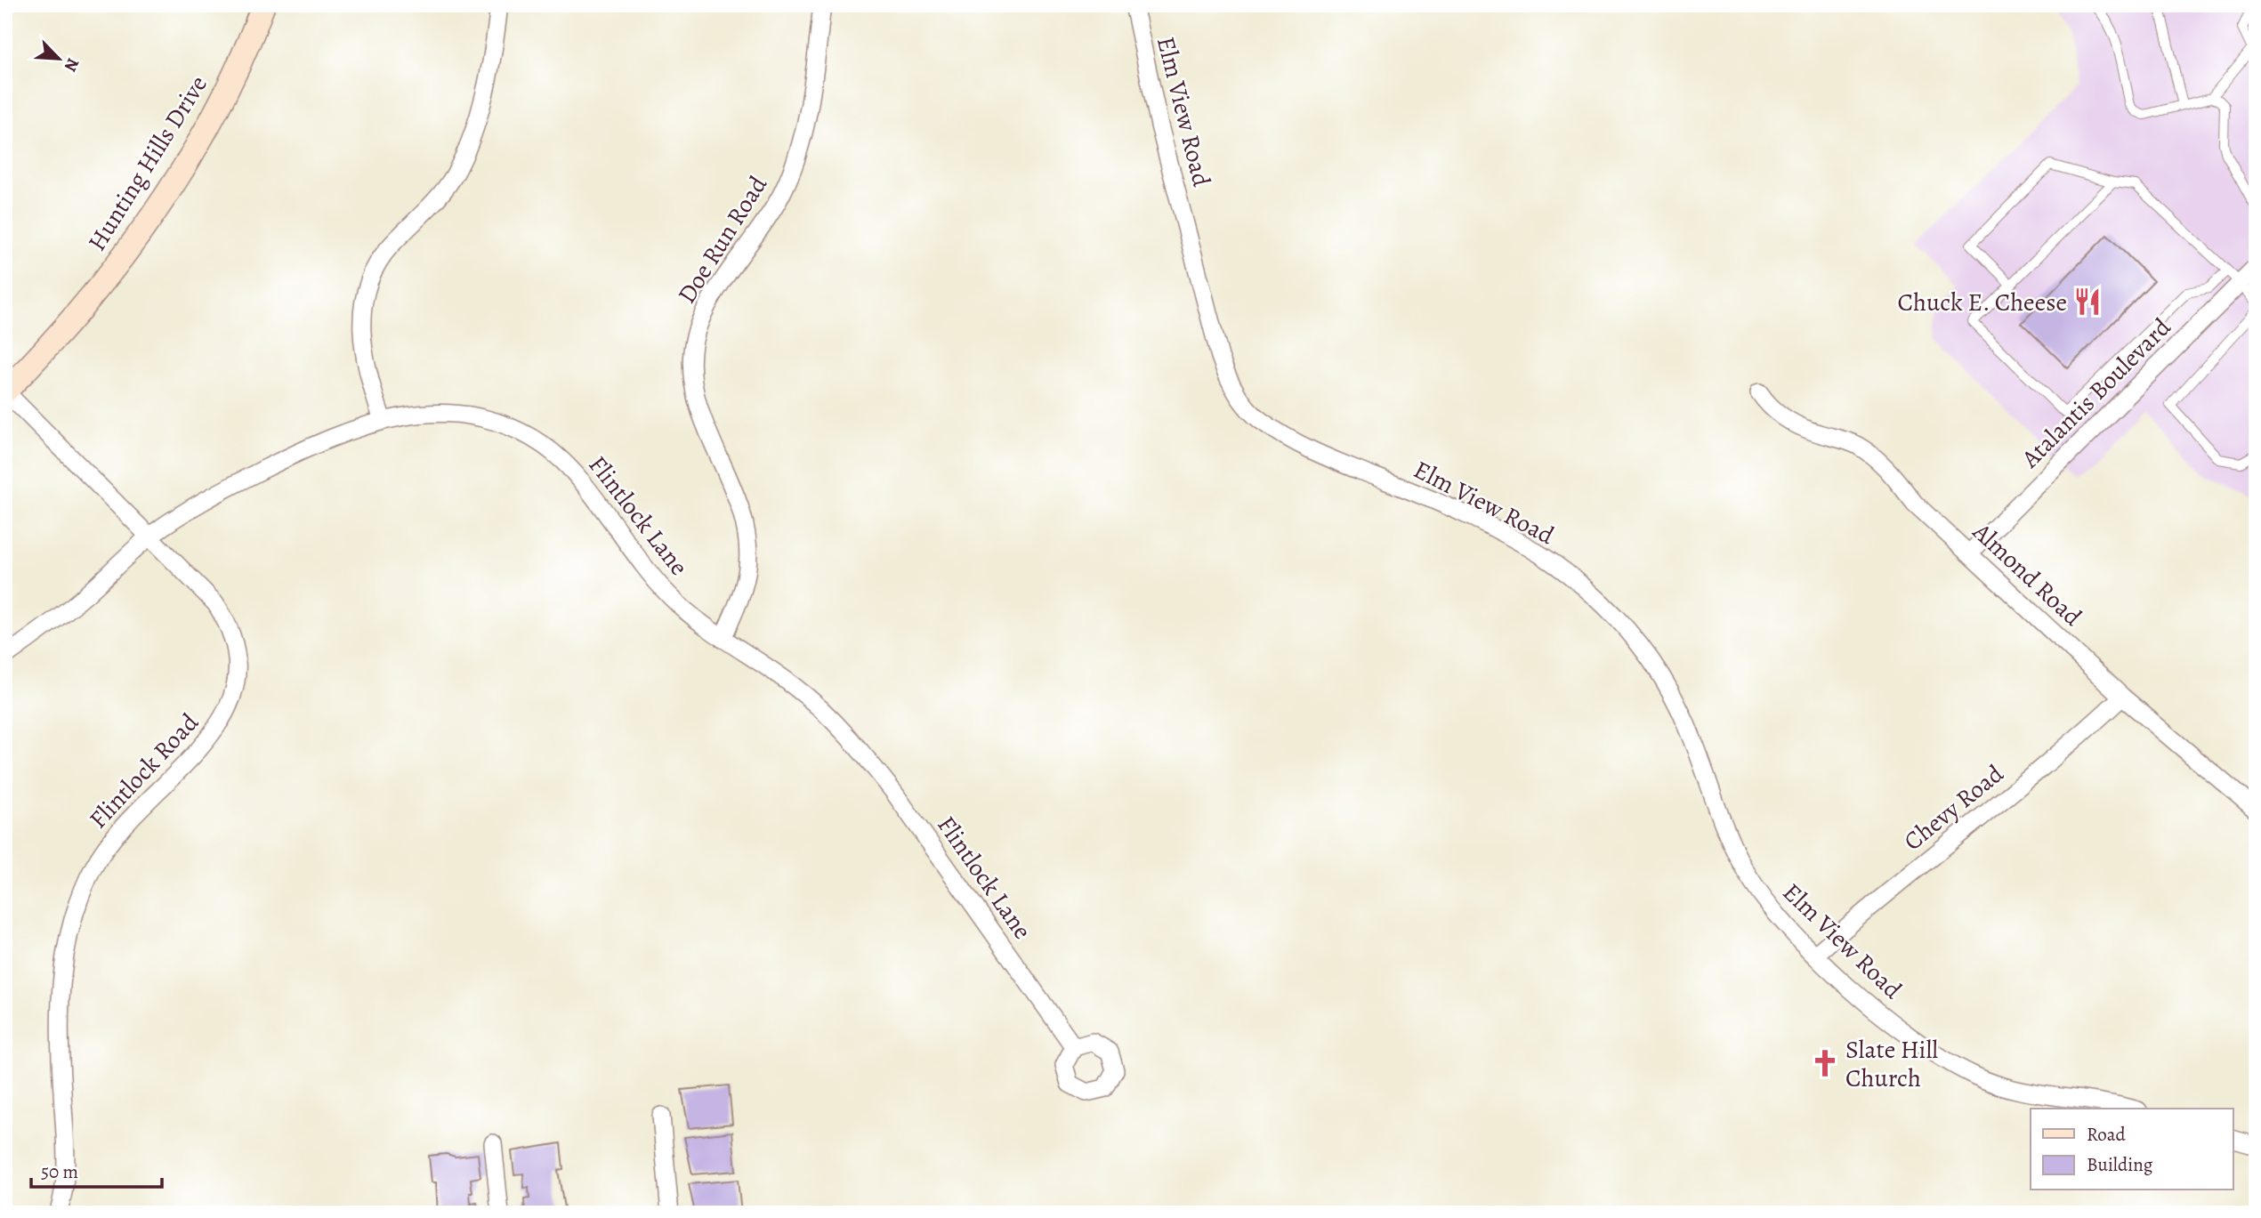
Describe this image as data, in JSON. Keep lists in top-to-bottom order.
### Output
{
  "streets": {
    "street": [
      "Elm View Road",
      "Hunting Hills Drive",
      "Doe Run Road",
      "Atalantis Boulevard",
      "Flintlock Lane",
      "Almond Road",
      "Flintlock Road",
      "Chevy Road"
    ]
  },
  "crossings": [
    ["Elm View Road", "Chevy Road"],
    ["Hunting Hills Drive", "Flintlock Road"],
    ["Doe Run Road", "Flintlock Lane"],
    ["Atalantis Boulevard", "Almond Road"],
    ["Flintlock Lane", "Flintlock Road"],
    ["Almond Road", "Chevy Road"]
  ],
  "places": {
    "restaurant": ["Chuck E. Cheese"],
    "church": ["Slate Hill Church"]
  },
  "legend": ["Road", "Building"],
  "scale_bar": "50 m",
  "north": "bottom right"
}
